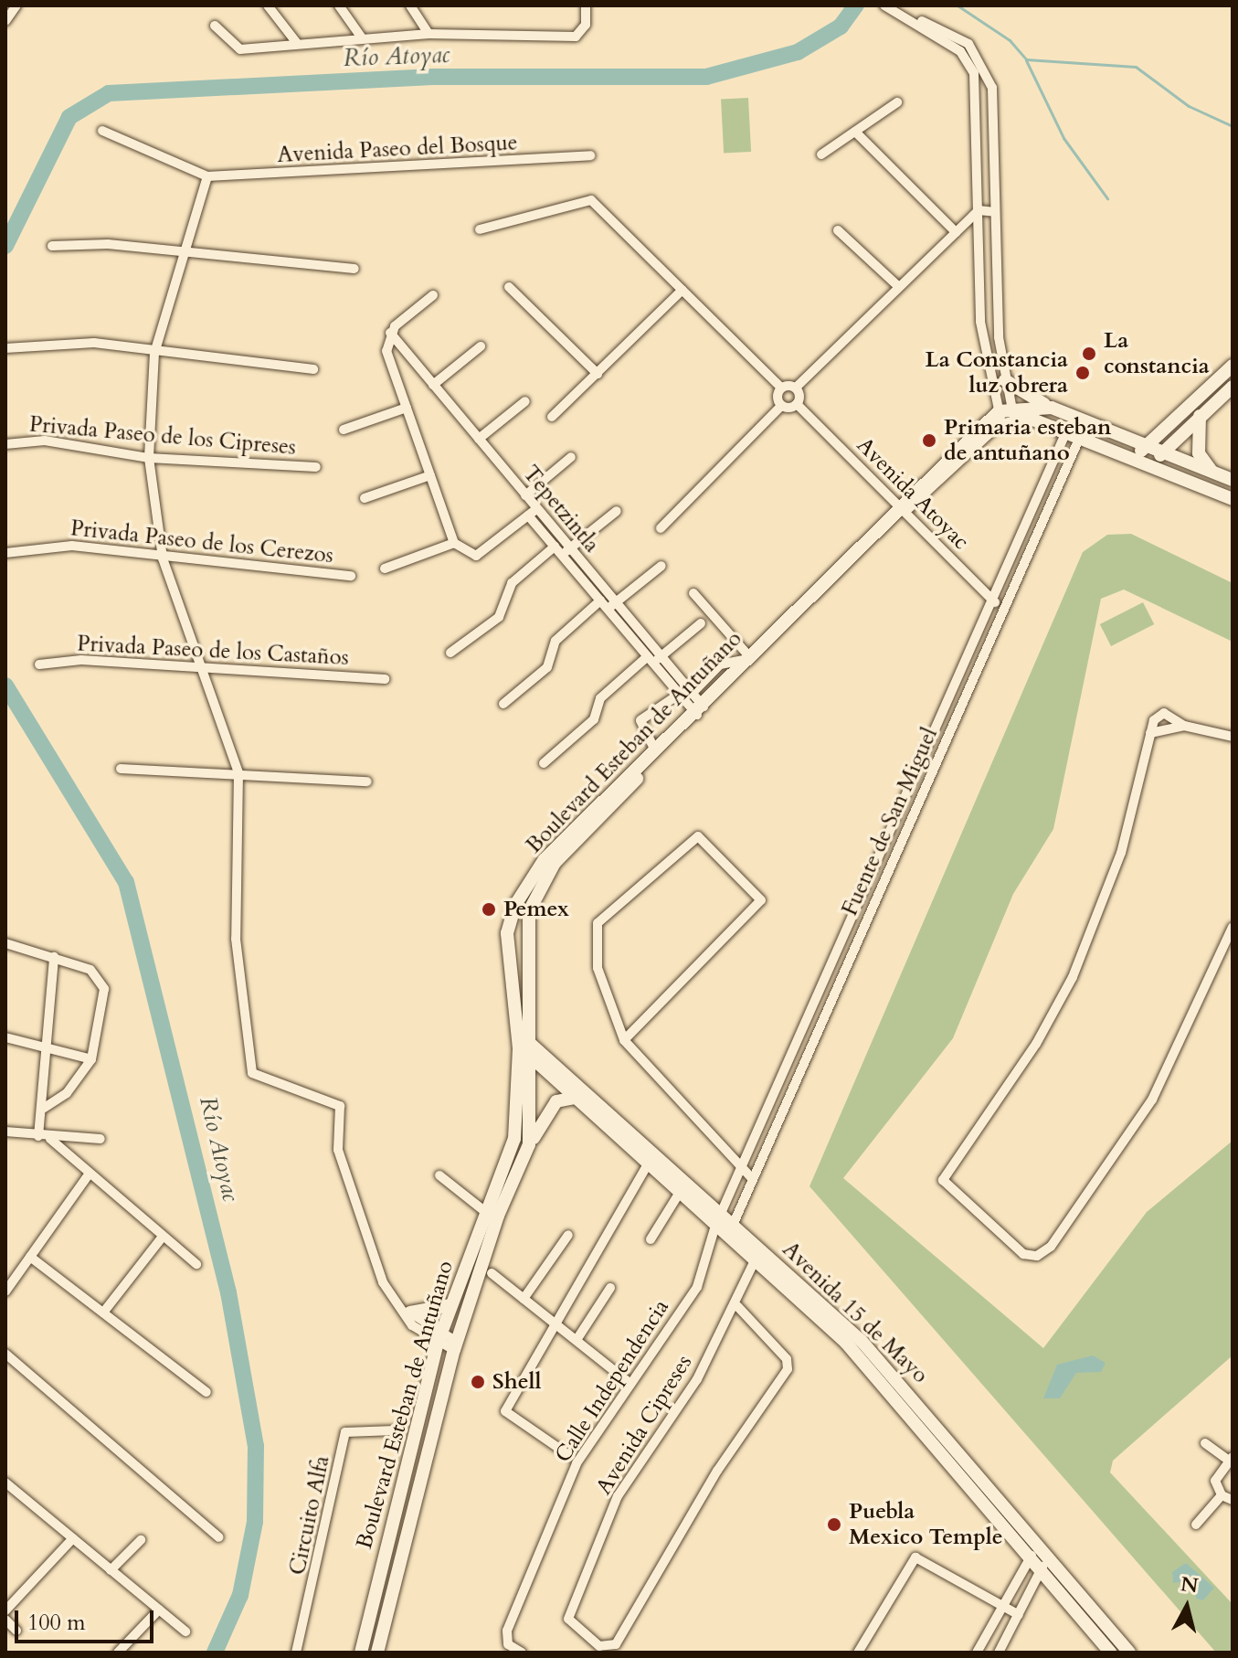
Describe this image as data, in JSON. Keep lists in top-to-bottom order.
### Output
{
  "streets": {
    "main road": ["Boulevard Esteban de Antuñano", "Avenida 15 de Mayo"],
    "street": [
      "Avenida Paseo del Bosque",
      "Privada Paseo de los Cipreses",
      "Avenida Atoyac",
      "Tepetzintla",
      "Privada Paseo de los Cerezos",
      "Privada Paseo de los Castaños",
      "Fuente de San Miguel",
      "Calle Independencia",
      "Avenida Cipreses",
      "Circuito Alfa"
    ]
  },
  "crossings": [
    ["Avenida Atoyac", "Boulevard Esteban de Antuñano"],
    ["Avenida Atoyac", "Fuente de San Miguel"],
    ["Tepetzintla", "Boulevard Esteban de Antuñano"],
    ["Boulevard Esteban de Antuñano", "Avenida 15 de Mayo"],
    ["Fuente de San Miguel", "Avenida 15 de Mayo"],
    ["Fuente de San Miguel", "Calle Independencia"],
    ["Avenida 15 de Mayo", "Calle Independencia"],
    ["Avenida 15 de Mayo", "Avenida Cipreses"]
  ],
  "water": ["Río Atoyac"],
  "places": [
    "La constancia",
    "La Constancia luz obrera",
    "Primaria esteban de antuñano",
    "Pemex",
    "Shell",
    "Puebla Mexico Temple"
  ],
  "scale_bar": "100 m",
  "north": "top"
}
